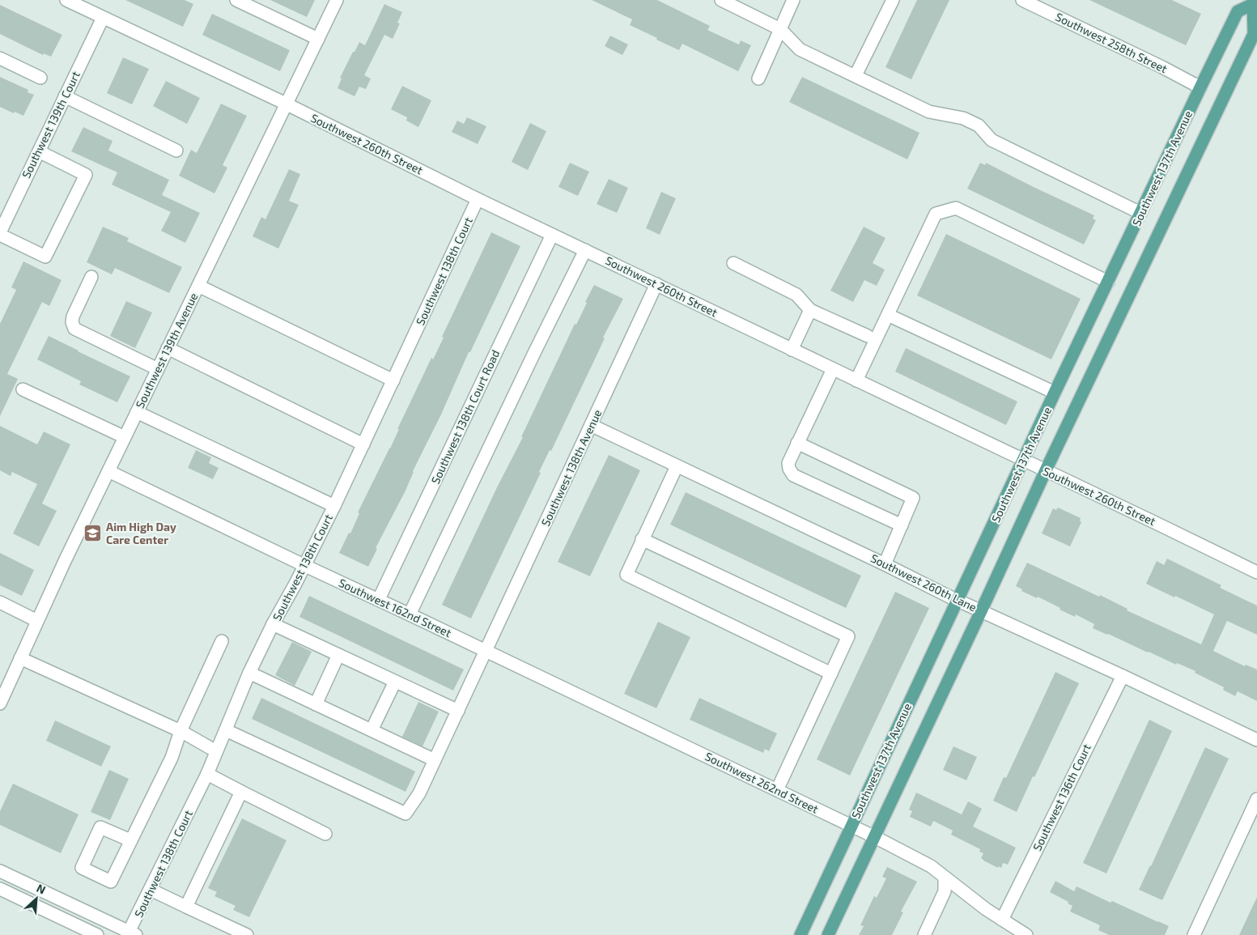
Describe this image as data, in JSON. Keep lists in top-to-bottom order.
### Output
{
  "streets": {
    "main road": ["Southwest 137th Avenue"],
    "street": [
      "Southwest 258th Street",
      "Southwest 139th Court",
      "Southwest 260th Street",
      "Southwest 138th Court",
      "Southwest 139th Avenue",
      "Southwest 138th Court Road",
      "Southwest 138th Avenue",
      "Southwest 260th Lane",
      "Southwest 162nd Street",
      "Southwest 262nd Street",
      "Southwest 136th Court"
    ]
  },
  "crossings": [
    ["Southwest 258th Street", "Southwest 137th Avenue"],
    ["Southwest 139th Court", "Southwest 260th Street"],
    ["Southwest 260th Street", "Southwest 137th Avenue"],
    ["Southwest 260th Street", "Southwest 138th Court"],
    ["Southwest 260th Street", "Southwest 139th Avenue"],
    ["Southwest 260th Street", "Southwest 138th Court Road"],
    ["Southwest 260th Street", "Southwest 138th Avenue"],
    ["Southwest 137th Avenue", "Southwest 260th Lane"],
    ["Southwest 137th Avenue", "Southwest 262nd Street"],
    ["Southwest 138th Court", "Southwest 138th Avenue"],
    ["Southwest 138th Court", "Southwest 162nd Street"],
    ["Southwest 139th Avenue", "Southwest 162nd Street"],
    ["Southwest 138th Court Road", "Southwest 162nd Street"],
    ["Southwest 138th Avenue", "Southwest 260th Lane"],
    ["Southwest 138th Avenue", "Southwest 162nd Street"],
    ["Southwest 138th Avenue", "Southwest 262nd Street"],
    ["Southwest 260th Lane", "Southwest 136th Court"],
    ["Southwest 162nd Street", "Southwest 262nd Street"],
    ["Southwest 262nd Street", "Southwest 136th Court"]
  ],
  "places": {
    "school or university": ["Aim High Day Care Center"]
  },
  "north": "top right"
}
